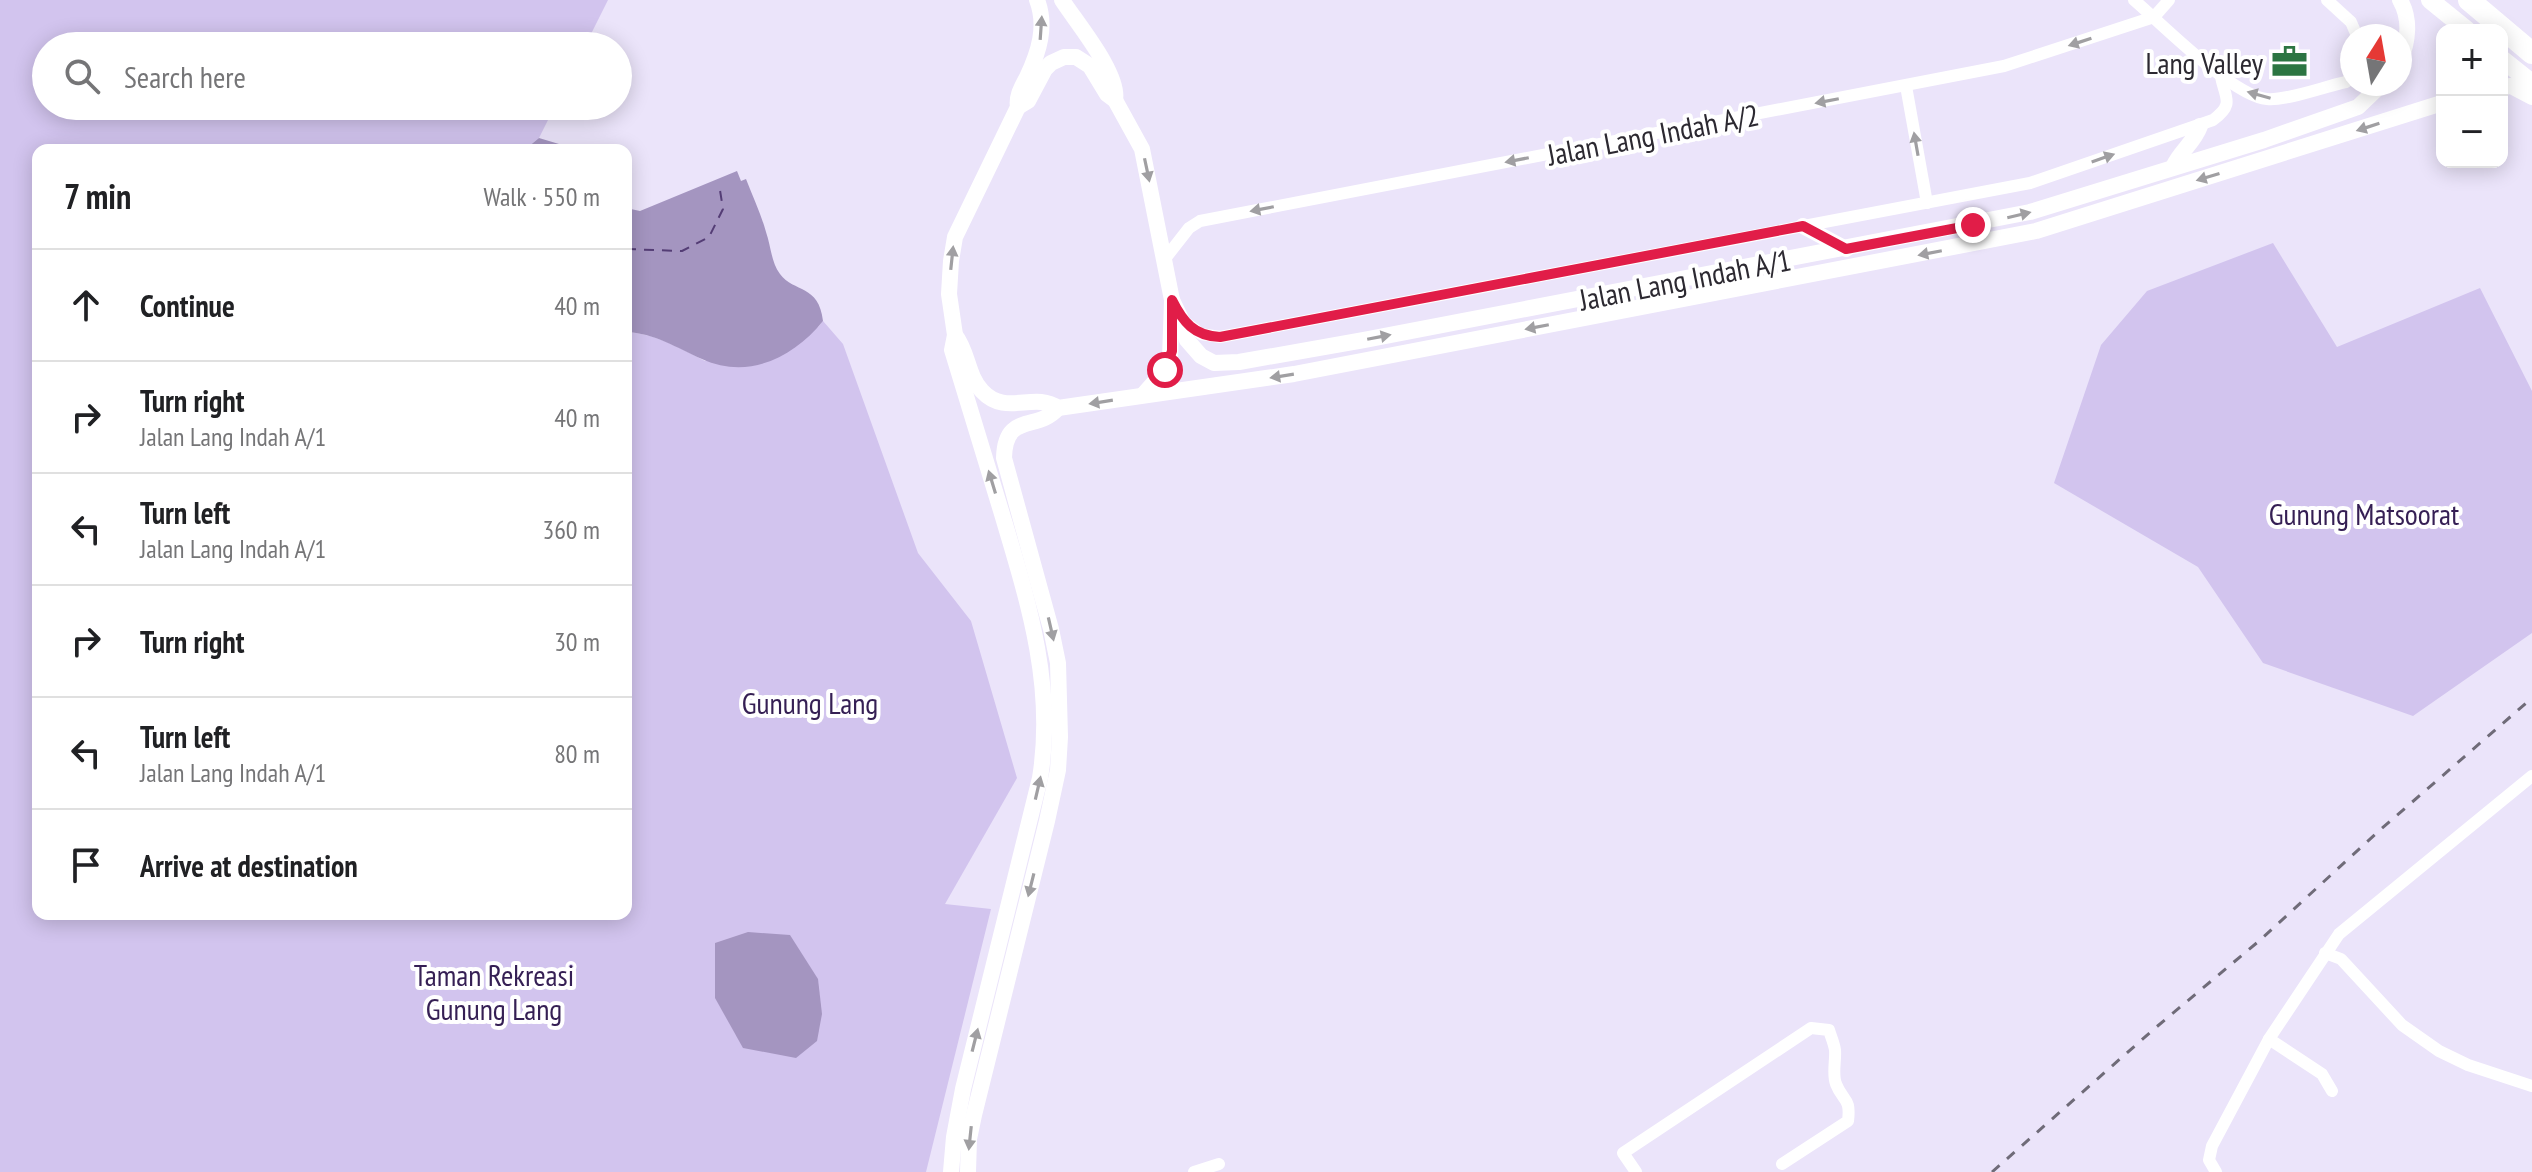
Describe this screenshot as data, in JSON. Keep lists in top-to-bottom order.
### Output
{
  "streets": {
    "street": ["Jalan Lang Indah A/2", "Jalan Lang Indah A/1"]
  },
  "one_way": ["Jalan Lang Indah A/2"],
  "parks": ["Gunung Matsoorat", "Gunung Lang", "Taman Rekreasi Gunung Lang"],
  "places": {
    "office": ["Lang Valley"]
  },
  "north": "top",
  "page": {
    "map_buttons": ["+", "−"],
    "search": "Search here",
    "heading": ["7 min", "Walk · 550 m"],
    "list": [
      ["Continue", "40 m"],
      ["Turn right", "Jalan Lang Indah A/1", "40 m"],
      ["Turn left", "Jalan Lang Indah A/1", "360 m"],
      ["Turn right", "30 m"],
      ["Turn left", "Jalan Lang Indah A/1", "80 m"],
      "Arrive at destination"
    ]
  }
}
